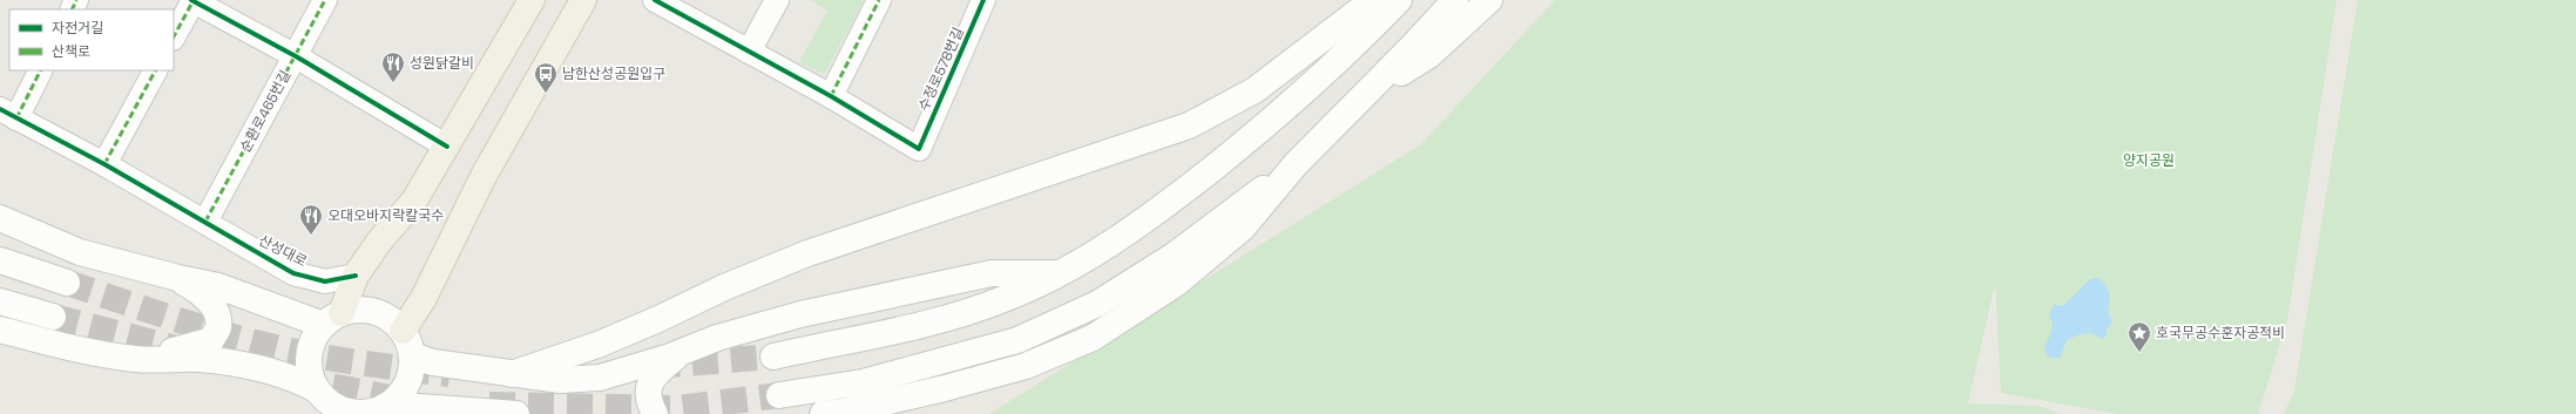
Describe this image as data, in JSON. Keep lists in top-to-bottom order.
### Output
{
  "streets": {
    "street": ["수정로578번길", "순환로465번길", "산성대로"]
  },
  "crossings": [
    ["순환로465번길", "산성대로"]
  ],
  "parks": ["양지공원"],
  "places": {
    "restaurant": ["성원닭갈비", "오대오바지락칼국수"],
    "bus stop": ["남한산성공원입구"],
    "place": ["호국무공수훈자공적비"]
  },
  "legend": ["자전거길", "산책로"]
}
